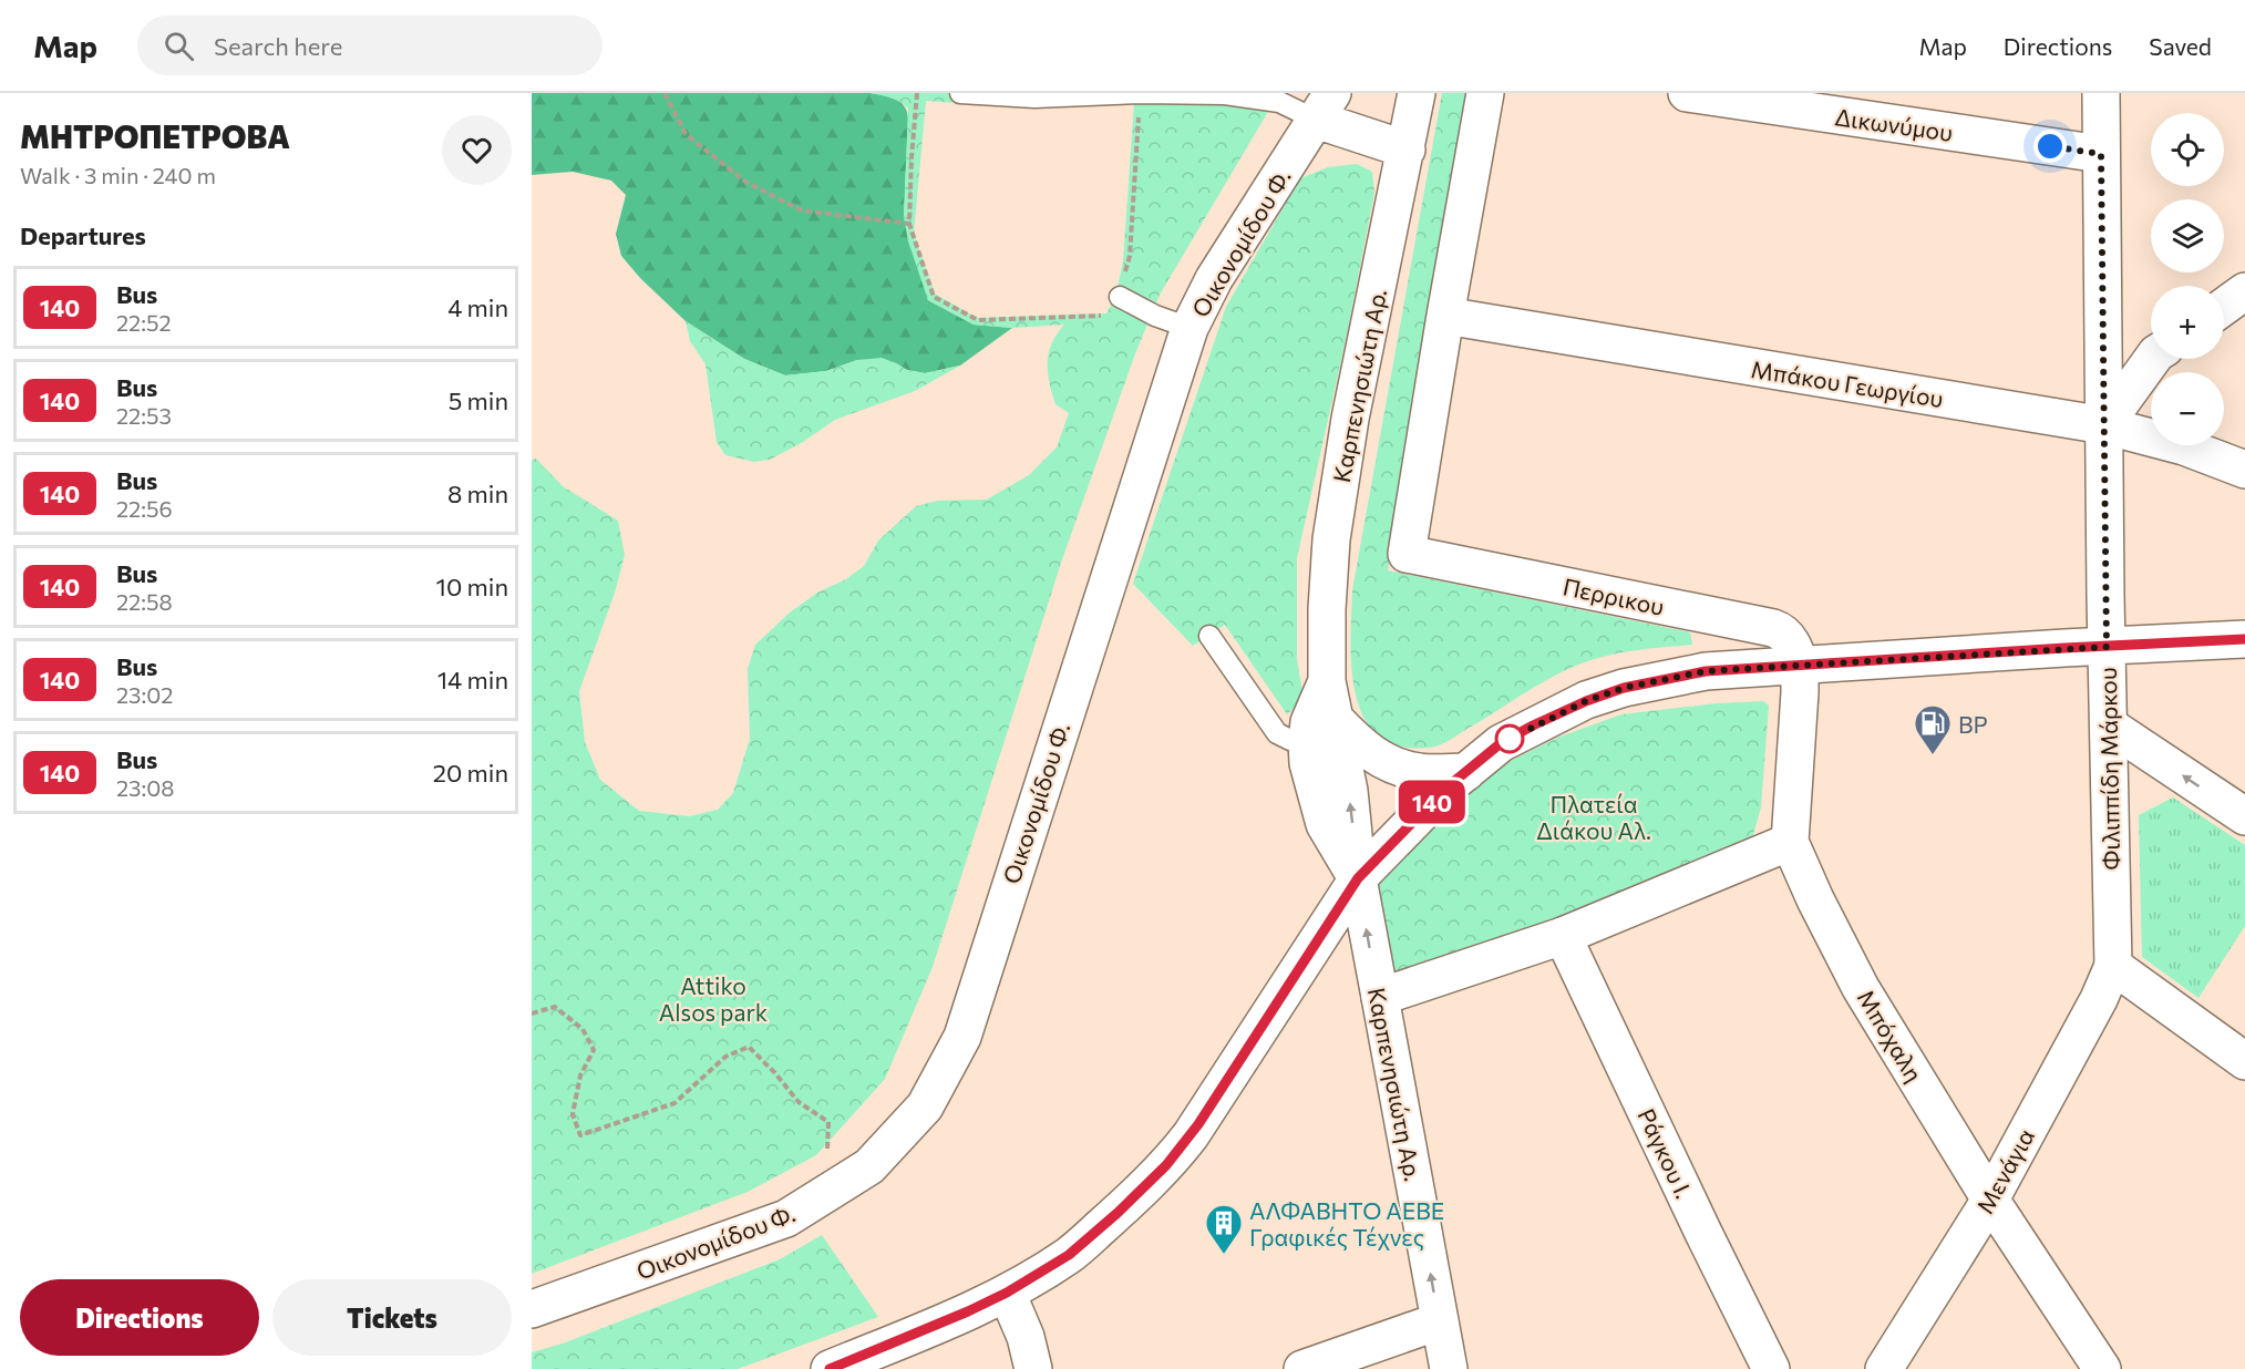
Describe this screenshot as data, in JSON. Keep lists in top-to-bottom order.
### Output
{
  "streets": {
    "street": [
      "Δικωνύμου",
      "Οικονομίδου Φ.",
      "Μπάκου Γεωργίου",
      "Καρπενησιώτη Αρ.",
      "Περρικου",
      "Φιλιππίδη Μάρκου",
      "Μπόχαλη",
      "Ράγκου Ι.",
      "Μενάγια"
    ]
  },
  "crossings": [
    ["Δικωνύμου", "Φιλιππίδη Μάρκου"],
    ["Μπάκου Γεωργίου", "Περρικου"],
    ["Μπάκου Γεωργίου", "Φιλιππίδη Μάρκου"],
    ["Περρικου", "Μπόχαλη"],
    ["Φιλιππίδη Μάρκου", "Μενάγια"],
    ["Μπόχαλη", "Μενάγια"]
  ],
  "one_way": ["Καρπενησιώτη Αρ."],
  "parks": ["Πλατεία Διάκου Αλ.", "Attiko Alsos park"],
  "places": {
    "fuel station": ["BP"],
    "building": ["ΑΛΦΑΒΗΤΟ ΑΕΒΕ Γραφικές Τέχνες"]
  },
  "lines": ["bus line 140"],
  "page": {
    "header": "Map",
    "search": "Search here",
    "nav": ["Map", "Directions", "Saved"],
    "heading": [
      ["ΜΗΤΡΟΠΕΤΡΟΒΑ", "Walk · 3 min · 240 m"],
      "Departures"
    ],
    "on_map": "140",
    "map_buttons": ["+", "−"],
    "list": [
      {
        "mark": "140",
        "name": "Bus",
        "note": "22:52",
        "value": "4 min"
      },
      {
        "mark": "140",
        "name": "Bus",
        "note": "22:53",
        "value": "5 min"
      },
      {
        "mark": "140",
        "name": "Bus",
        "note": "22:56",
        "value": "8 min"
      },
      {
        "mark": "140",
        "name": "Bus",
        "note": "22:58",
        "value": "10 min"
      },
      {
        "mark": "140",
        "name": "Bus",
        "note": "23:02",
        "value": "14 min"
      },
      {
        "mark": "140",
        "name": "Bus",
        "note": "23:08",
        "value": "20 min"
      }
    ],
    "buttons": ["Directions", "Tickets"]
  }
}
